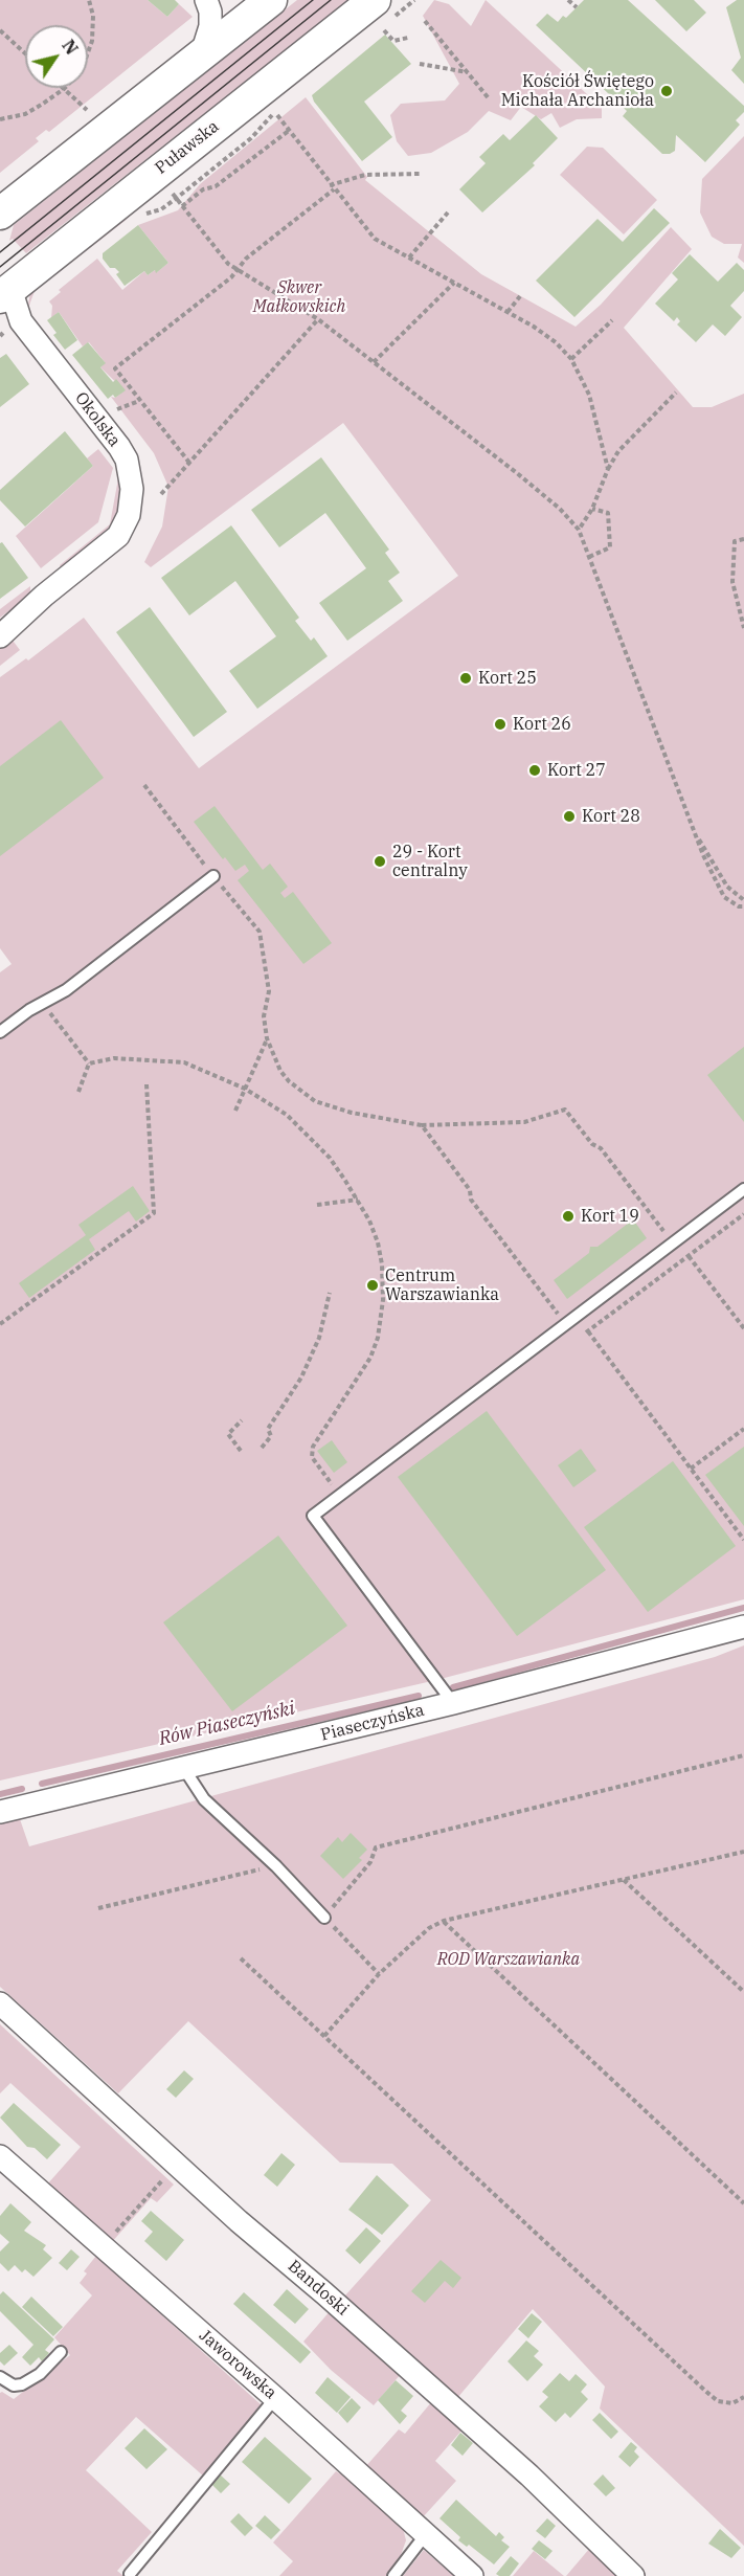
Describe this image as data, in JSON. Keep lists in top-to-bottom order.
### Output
{
  "streets": {
    "main road": ["Puławska"],
    "street": [
      "Okolska",
      "Piaseczyńska",
      "Bandoski",
      "Jaworowska"
    ]
  },
  "crossings": [
    ["Puławska", "Okolska"]
  ],
  "water": ["Rów Piaseczyński"],
  "parks": ["Skwer Małkowskich", "ROD Warszawianka"],
  "places": [
    "Kościół Świętego Michała Archanioła",
    "Kort 25",
    "Kort 26",
    "Kort 27",
    "Kort 28",
    "29 - Kort centralny",
    "Kort 19",
    "Centrum Warszawianka"
  ],
  "north": "top right"
}
